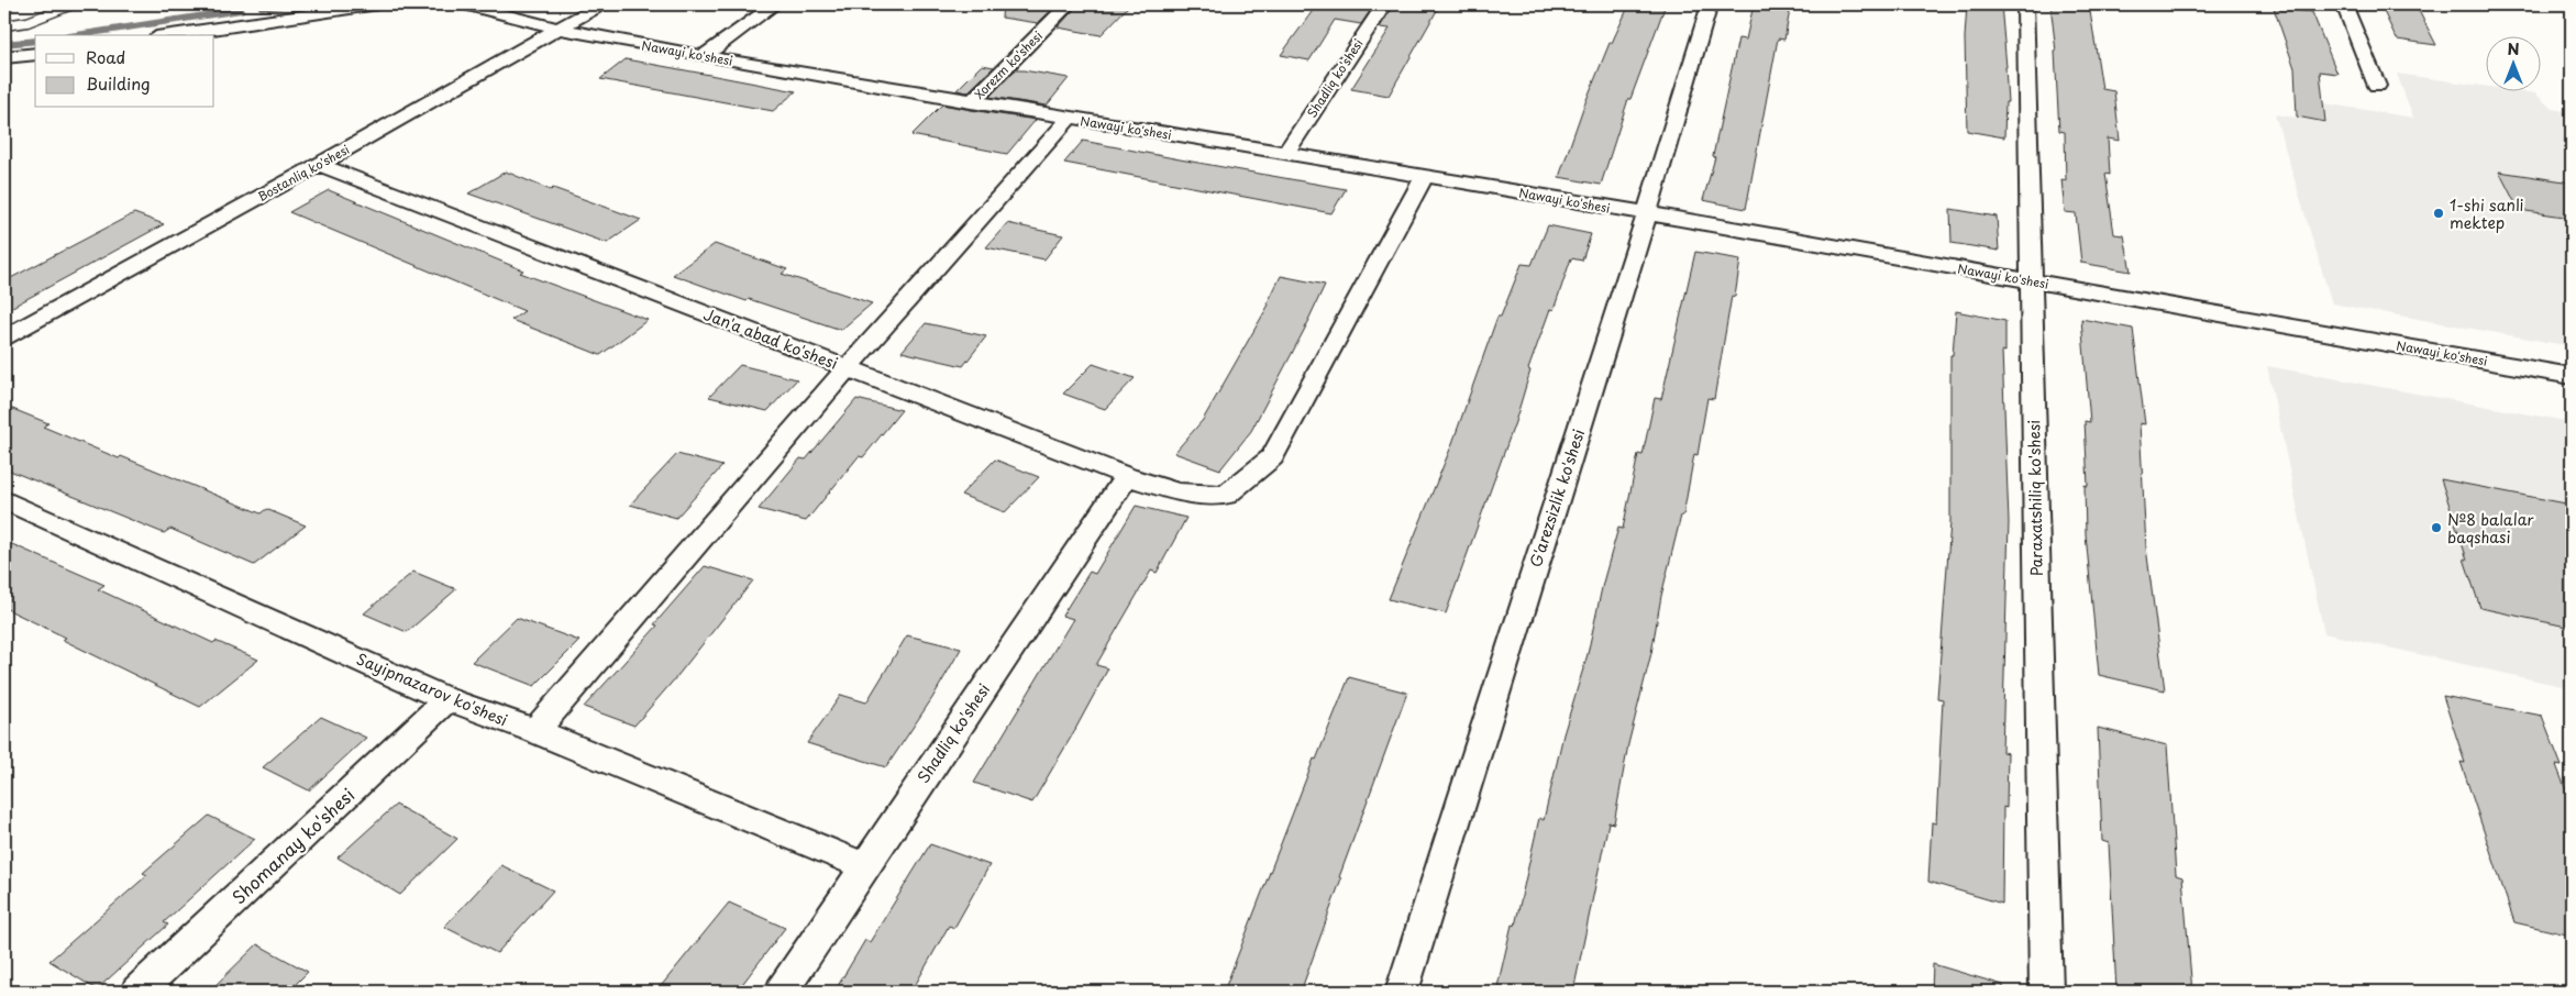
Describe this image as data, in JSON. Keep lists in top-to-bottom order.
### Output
{
  "streets": {
    "street": [
      "Nawayi ko'shesi",
      "Xorezm ko'shesi",
      "Shadliq ko'shesi",
      "Bostanliq ko'shesi",
      "Jan'a abad ko'shesi",
      "G'arezsizlik ko'shesi",
      "Paraxatshiliq ko'shesi",
      "Sayipnazarov ko'shesi",
      "Shomanay ko'shesi"
    ]
  },
  "crossings": [
    ["Nawayi ko'shesi", "Xorezm ko'shesi"],
    ["Nawayi ko'shesi", "Shadliq ko'shesi"],
    ["Nawayi ko'shesi", "Bostanliq ko'shesi"],
    ["Nawayi ko'shesi", "Jan'a abad ko'shesi"],
    ["Nawayi ko'shesi", "G'arezsizlik ko'shesi"],
    ["Nawayi ko'shesi", "Paraxatshiliq ko'shesi"],
    ["Shadliq ko'shesi", "Jan'a abad ko'shesi"],
    ["Shadliq ko'shesi", "Sayipnazarov ko'shesi"],
    ["Bostanliq ko'shesi", "Jan'a abad ko'shesi"],
    ["Sayipnazarov ko'shesi", "Shomanay ko'shesi"]
  ],
  "places": ["1-shi sanli mektep", "№8 balalar baqshasi"],
  "legend": ["Road", "Building"],
  "north": "top"
}
